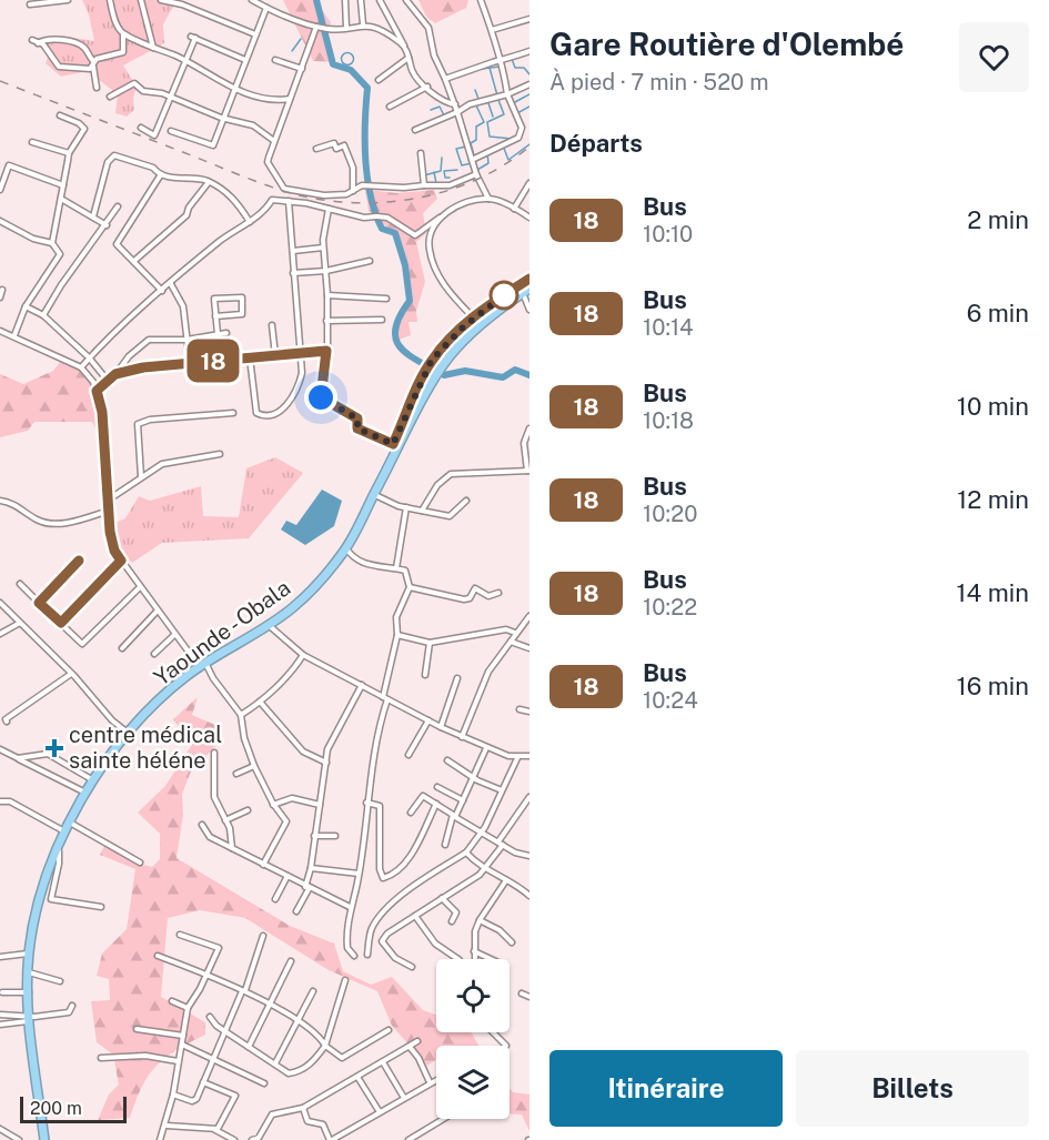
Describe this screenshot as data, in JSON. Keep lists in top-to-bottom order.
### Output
{
  "streets": {
    "highway": ["Yaounde - Obala"]
  },
  "places": {
    "health": ["centre médical sainte héléne"]
  },
  "lines": ["bus line 18"],
  "scale_bar": "200 m",
  "page": {
    "on_map": "18",
    "heading": [
      ["Gare Routière d'Olembé", "À pied · 7 min · 520 m"],
      "Départs"
    ],
    "list": [
      {
        "mark": "18",
        "name": "Bus",
        "note": "10:10",
        "value": "2 min"
      },
      {
        "mark": "18",
        "name": "Bus",
        "note": "10:14",
        "value": "6 min"
      },
      {
        "mark": "18",
        "name": "Bus",
        "note": "10:18",
        "value": "10 min"
      },
      {
        "mark": "18",
        "name": "Bus",
        "note": "10:20",
        "value": "12 min"
      },
      {
        "mark": "18",
        "name": "Bus",
        "note": "10:22",
        "value": "14 min"
      },
      {
        "mark": "18",
        "name": "Bus",
        "note": "10:24",
        "value": "16 min"
      }
    ],
    "buttons": ["Itinéraire", "Billets"],
    "scale": "200 m"
  }
}
